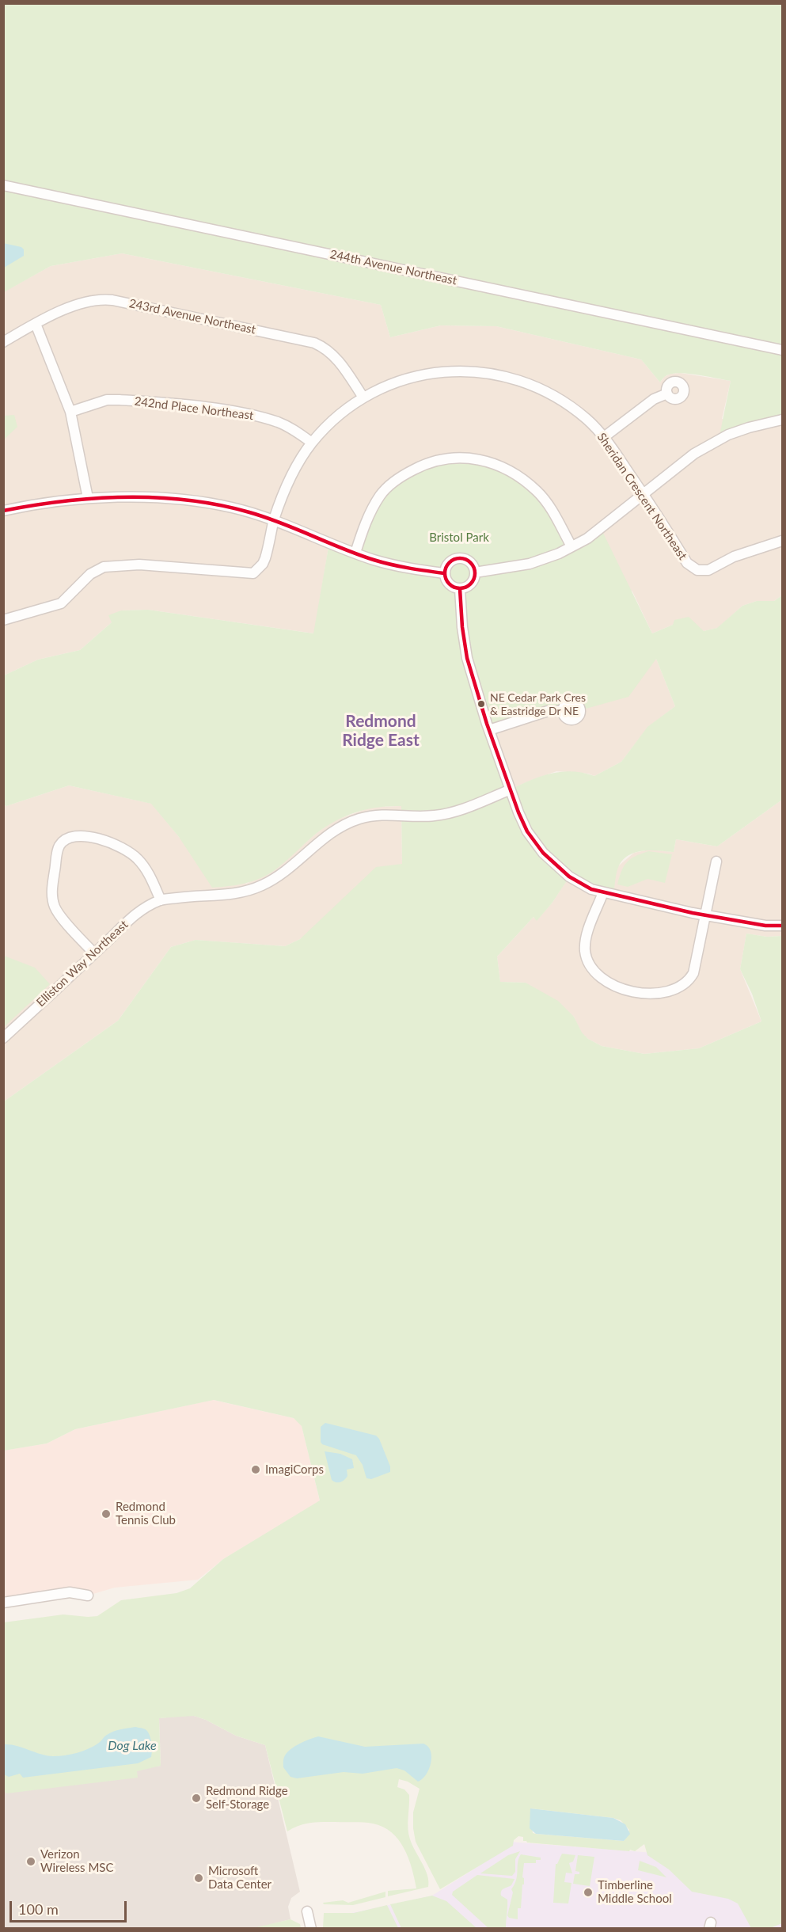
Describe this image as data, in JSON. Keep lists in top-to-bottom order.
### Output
{
  "streets": {
    "street": [
      "244th Avenue Northeast",
      "243rd Avenue Northeast",
      "242nd Place Northeast",
      "Sheridan Crescent Northeast",
      "Elliston Way Northeast"
    ]
  },
  "crossings": [
    ["243rd Avenue Northeast", "Sheridan Crescent Northeast"],
    ["242nd Place Northeast", "Sheridan Crescent Northeast"]
  ],
  "districts": ["Redmond Ridge East"],
  "water": ["Dog Lake"],
  "parks": ["Bristol Park"],
  "places": [
    "NE Cedar Park Cres & Eastridge Dr NE",
    "ImagiCorps",
    "Redmond Tennis Club",
    "Redmond Ridge Self-Storage",
    "Verizon Wireless MSC",
    "Microsoft Data Center",
    "Timberline Middle School"
  ],
  "scale_bar": "100 m"
}
